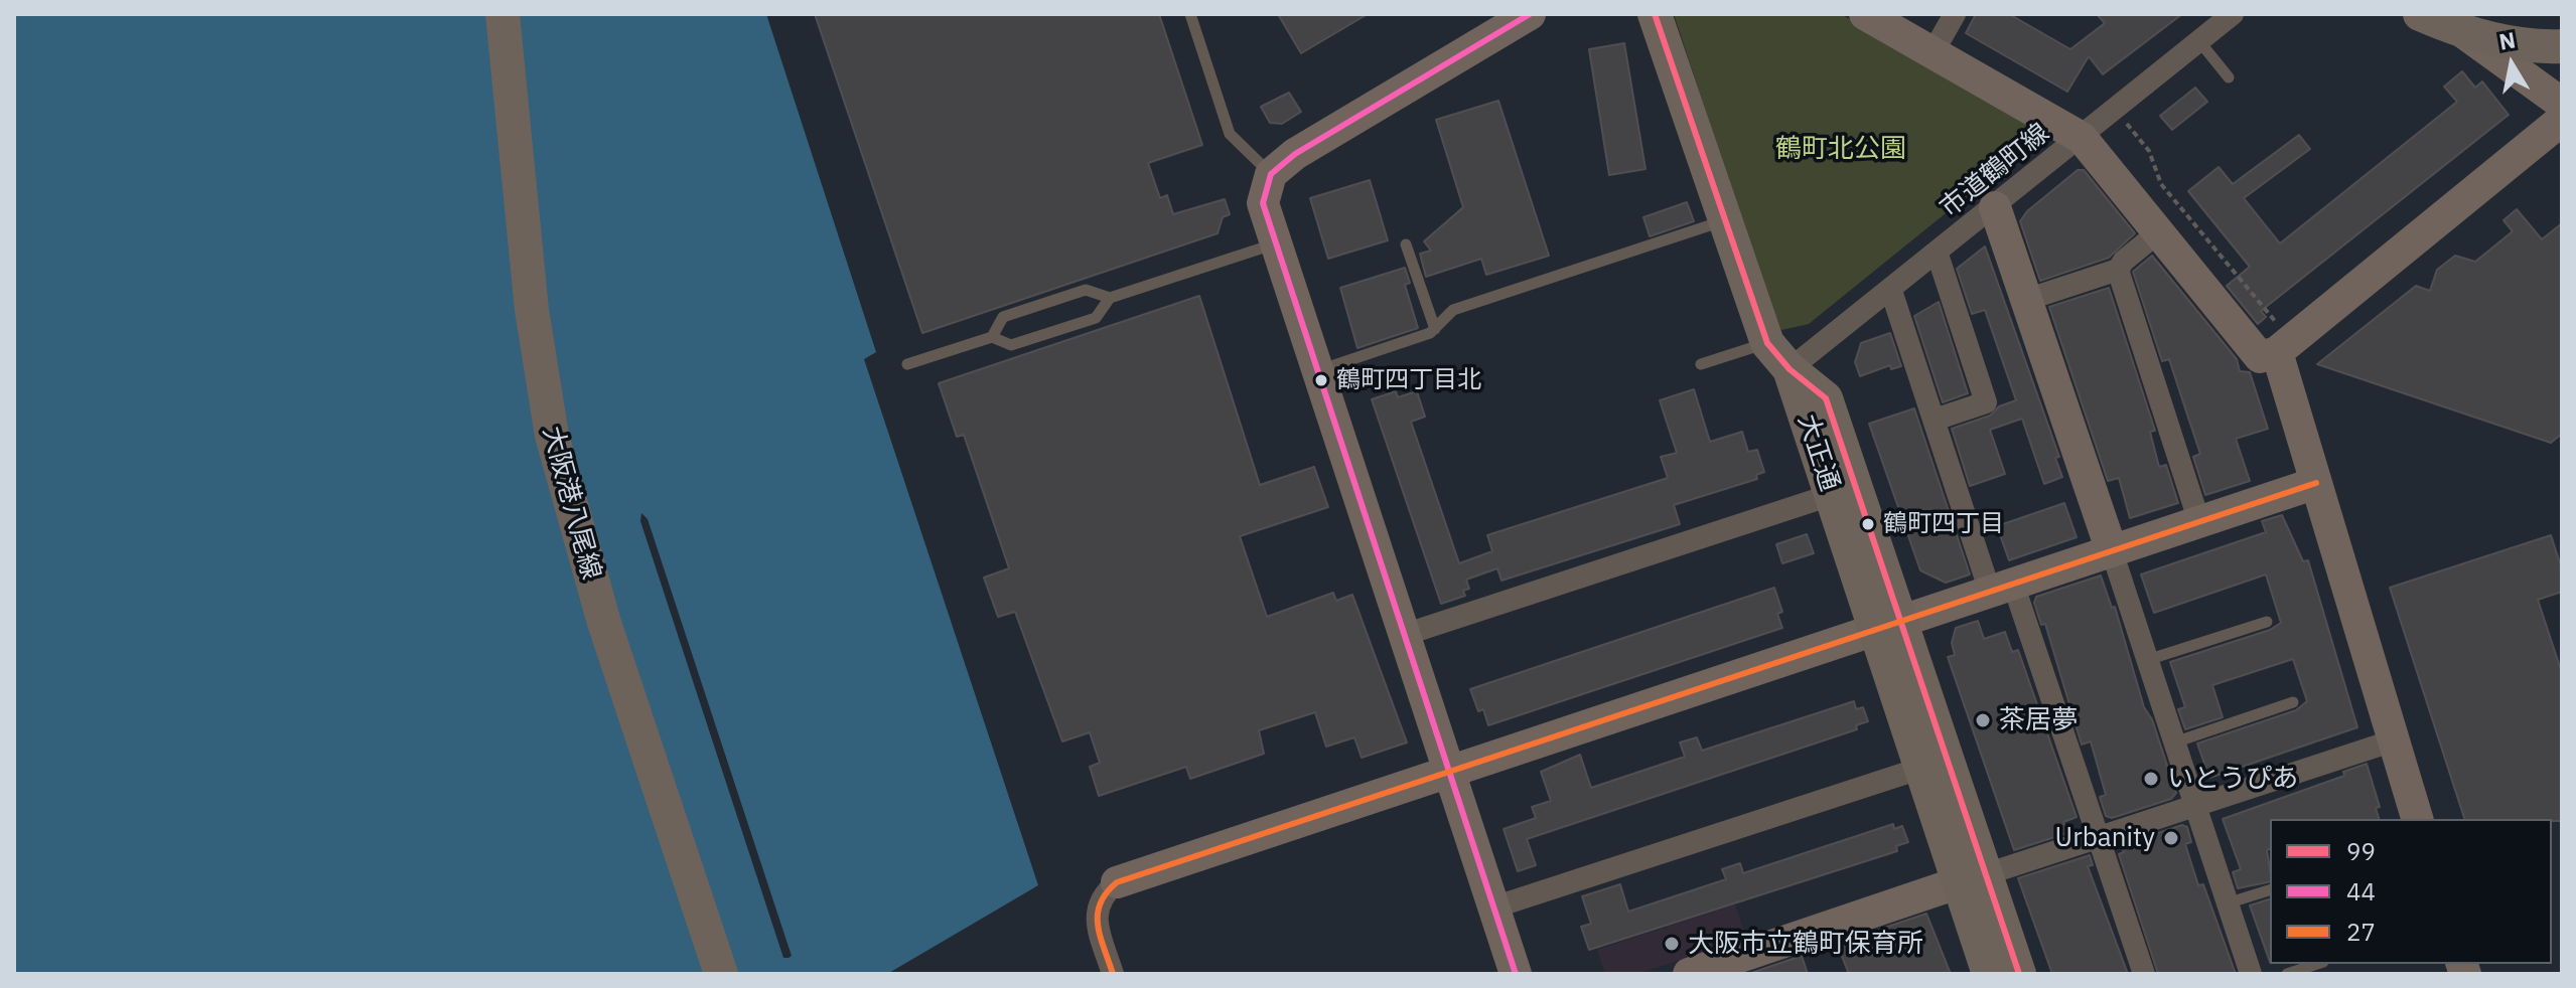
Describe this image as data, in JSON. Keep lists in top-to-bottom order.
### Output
{
  "streets": {
    "main road": ["大正通", "大阪港八尾線"],
    "street": ["市道鶴町線"]
  },
  "crossings": [
    ["市道鶴町線", "大正通"]
  ],
  "parks": ["鶴町北公園"],
  "places": [
    "鶴町四丁目北",
    "鶴町四丁目",
    "茶居夢",
    "いとうぴあ",
    "Urbanity",
    "大阪市立鶴町保育所"
  ],
  "lines": ["transit line 99", "transit line 44", "transit line 27"],
  "legend": ["99", "44", "27"],
  "north": "top"
}
